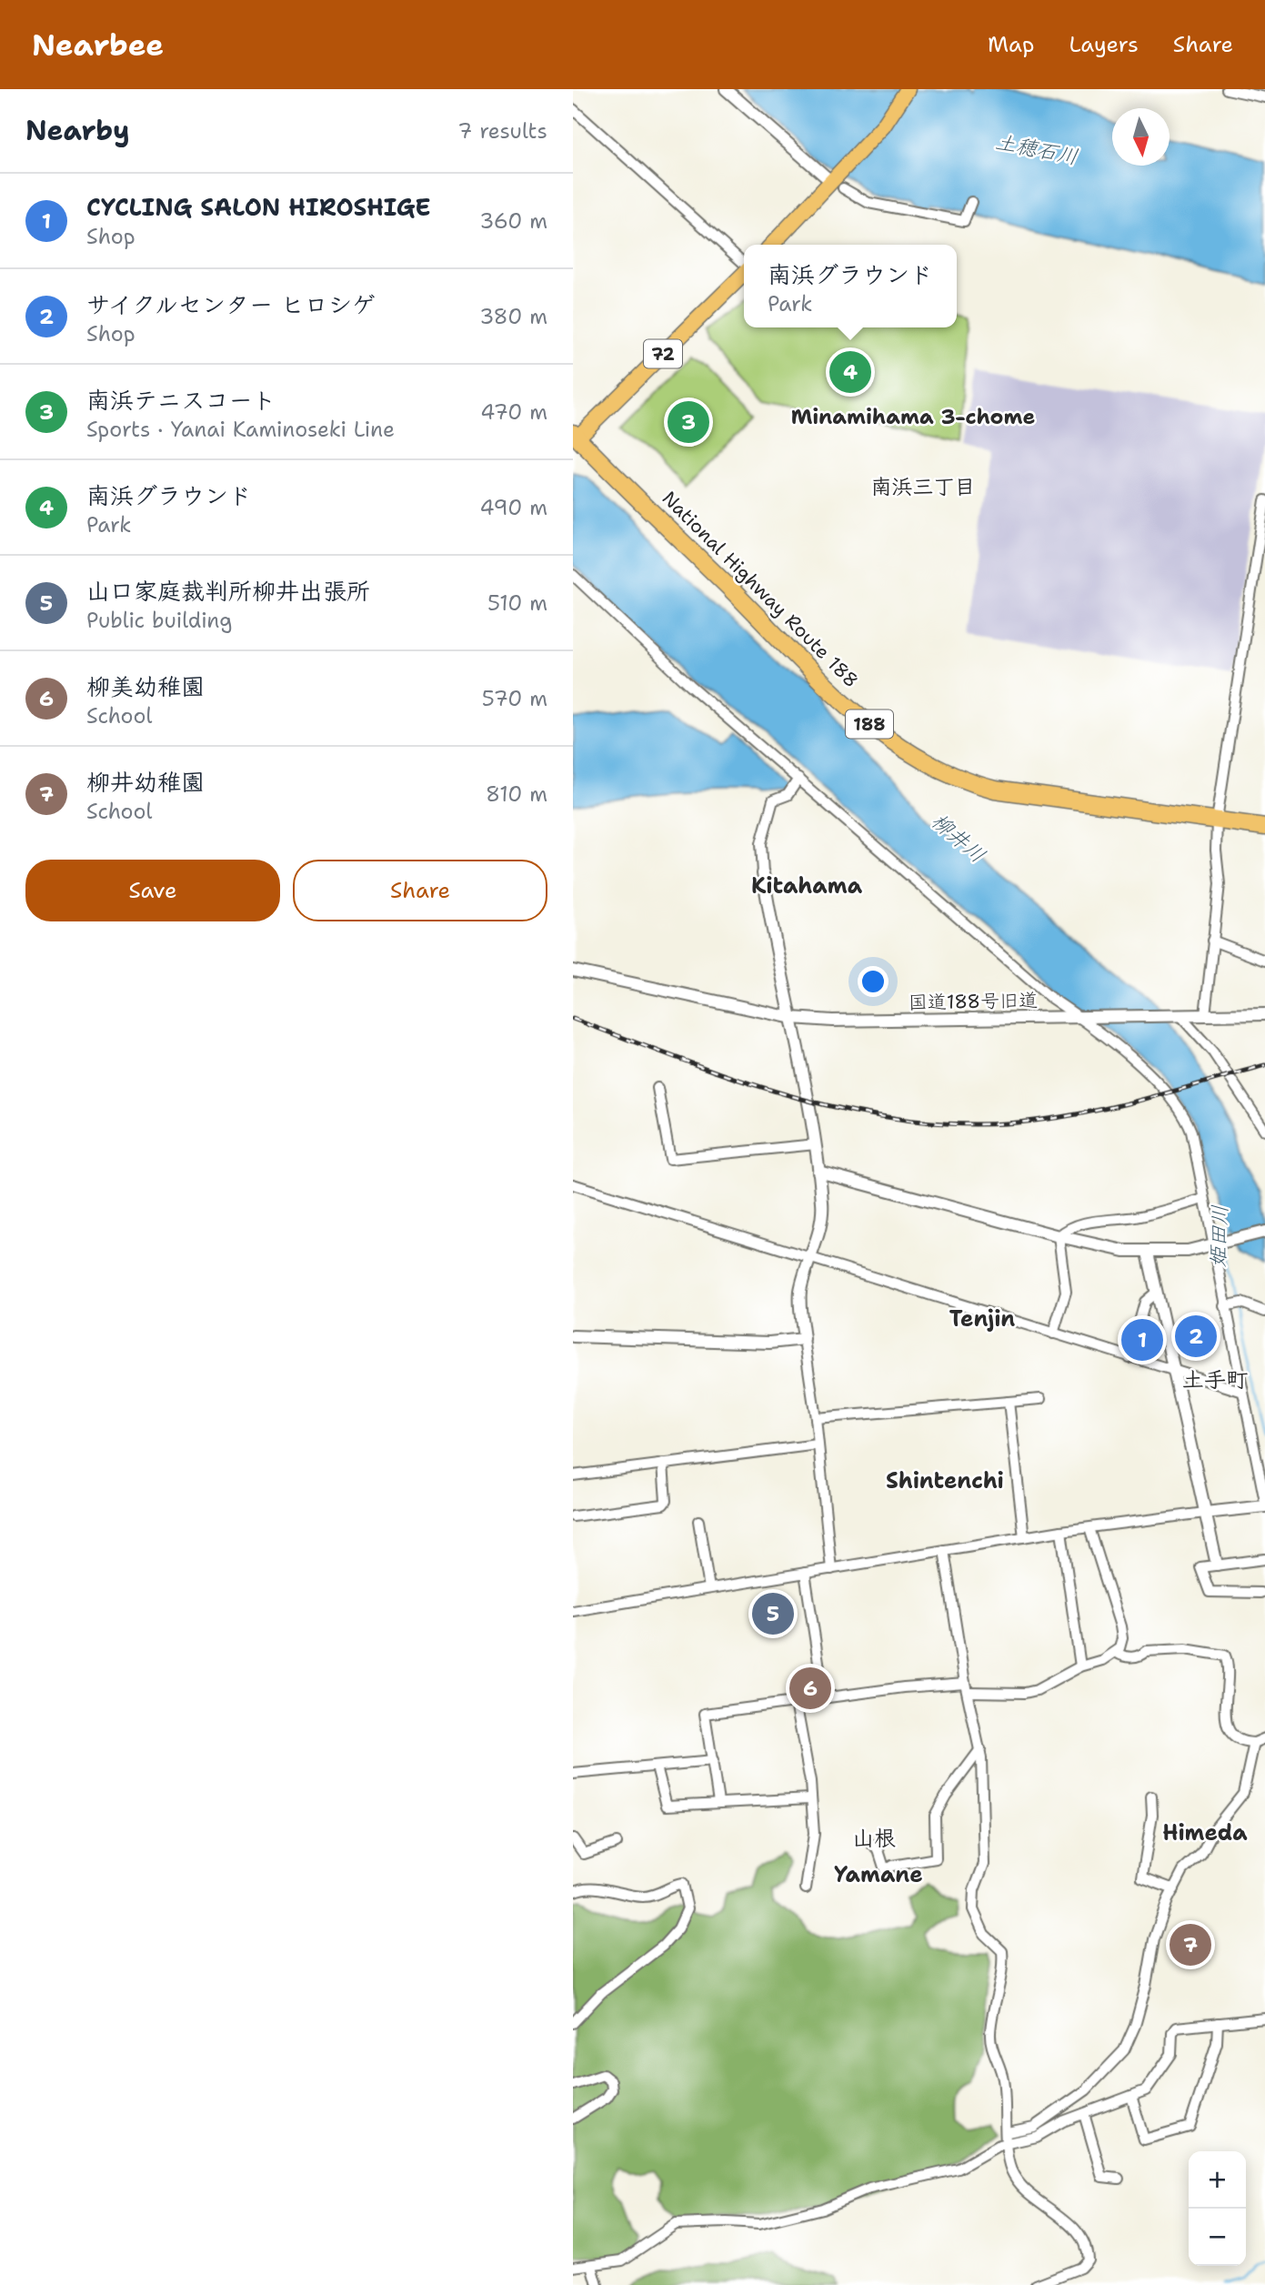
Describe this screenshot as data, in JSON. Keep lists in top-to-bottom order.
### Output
{
  "streets": {
    "highway": ["National Highway Route 188", "188"],
    "main road": ["72"],
    "street": ["国道188号旧道"]
  },
  "crossings": [
    ["72", "National Highway Route 188"]
  ],
  "districts": [
    "Minamihama 3-chome",
    "南浜三丁目",
    "Kitahama",
    "Tenjin",
    "土手町",
    "Shintenchi",
    "Himeda",
    "山根",
    "Yamane"
  ],
  "water": ["土穂石川", "柳井川", "姫田川"],
  "north": "bottom",
  "page": {
    "header": "Nearbee",
    "nav": ["Map", "Layers", "Share"],
    "heading": ["Nearby", "7 results"],
    "list": [
      {
        "mark": "1",
        "name": "CYCLING SALON HIROSHIGE",
        "note": "Shop",
        "value": "360 m"
      },
      {
        "mark": "2",
        "name": "サイクルセンター ヒロシゲ",
        "note": "Shop",
        "value": "380 m"
      },
      {
        "mark": "3",
        "name": "南浜テニスコート",
        "note": "Sports · Yanai Kaminoseki Line",
        "value": "470 m"
      },
      {
        "mark": "4",
        "name": "南浜グラウンド",
        "note": "Park",
        "value": "490 m"
      },
      {
        "mark": "5",
        "name": "山口家庭裁判所柳井出張所",
        "note": "Public building",
        "value": "510 m"
      },
      {
        "mark": "6",
        "name": "柳美幼稚園",
        "note": "School",
        "value": "570 m"
      },
      {
        "mark": "7",
        "name": "柳井幼稚園",
        "note": "School",
        "value": "810 m"
      }
    ],
    "popup": ["南浜グラウンド", "Park"],
    "pins": [
      "4",
      "3",
      "2",
      "1",
      "5",
      "6",
      "7"
    ],
    "buttons": ["Save", "Share"],
    "map_buttons": ["+", "−"]
  }
}
